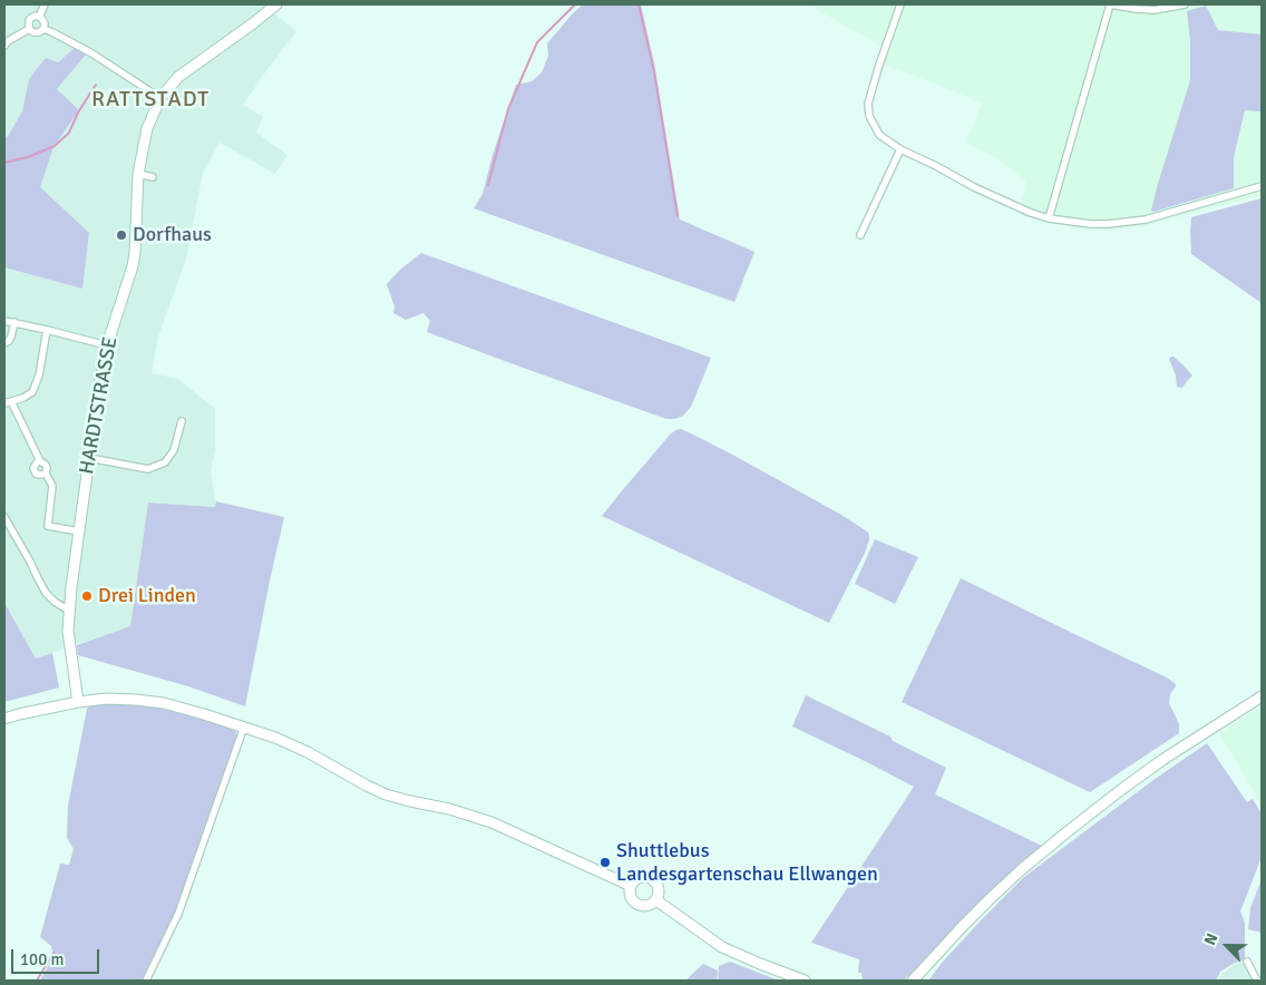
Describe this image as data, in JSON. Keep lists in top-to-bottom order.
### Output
{
  "streets": {
    "main road": ["HARDTSTRASSE"]
  },
  "districts": ["RATTSTADT"],
  "places": ["Dorfhaus", "Drei Linden", "Shuttlebus Landesgartenschau Ellwangen"],
  "scale_bar": "100 m",
  "north": "top left"
}
